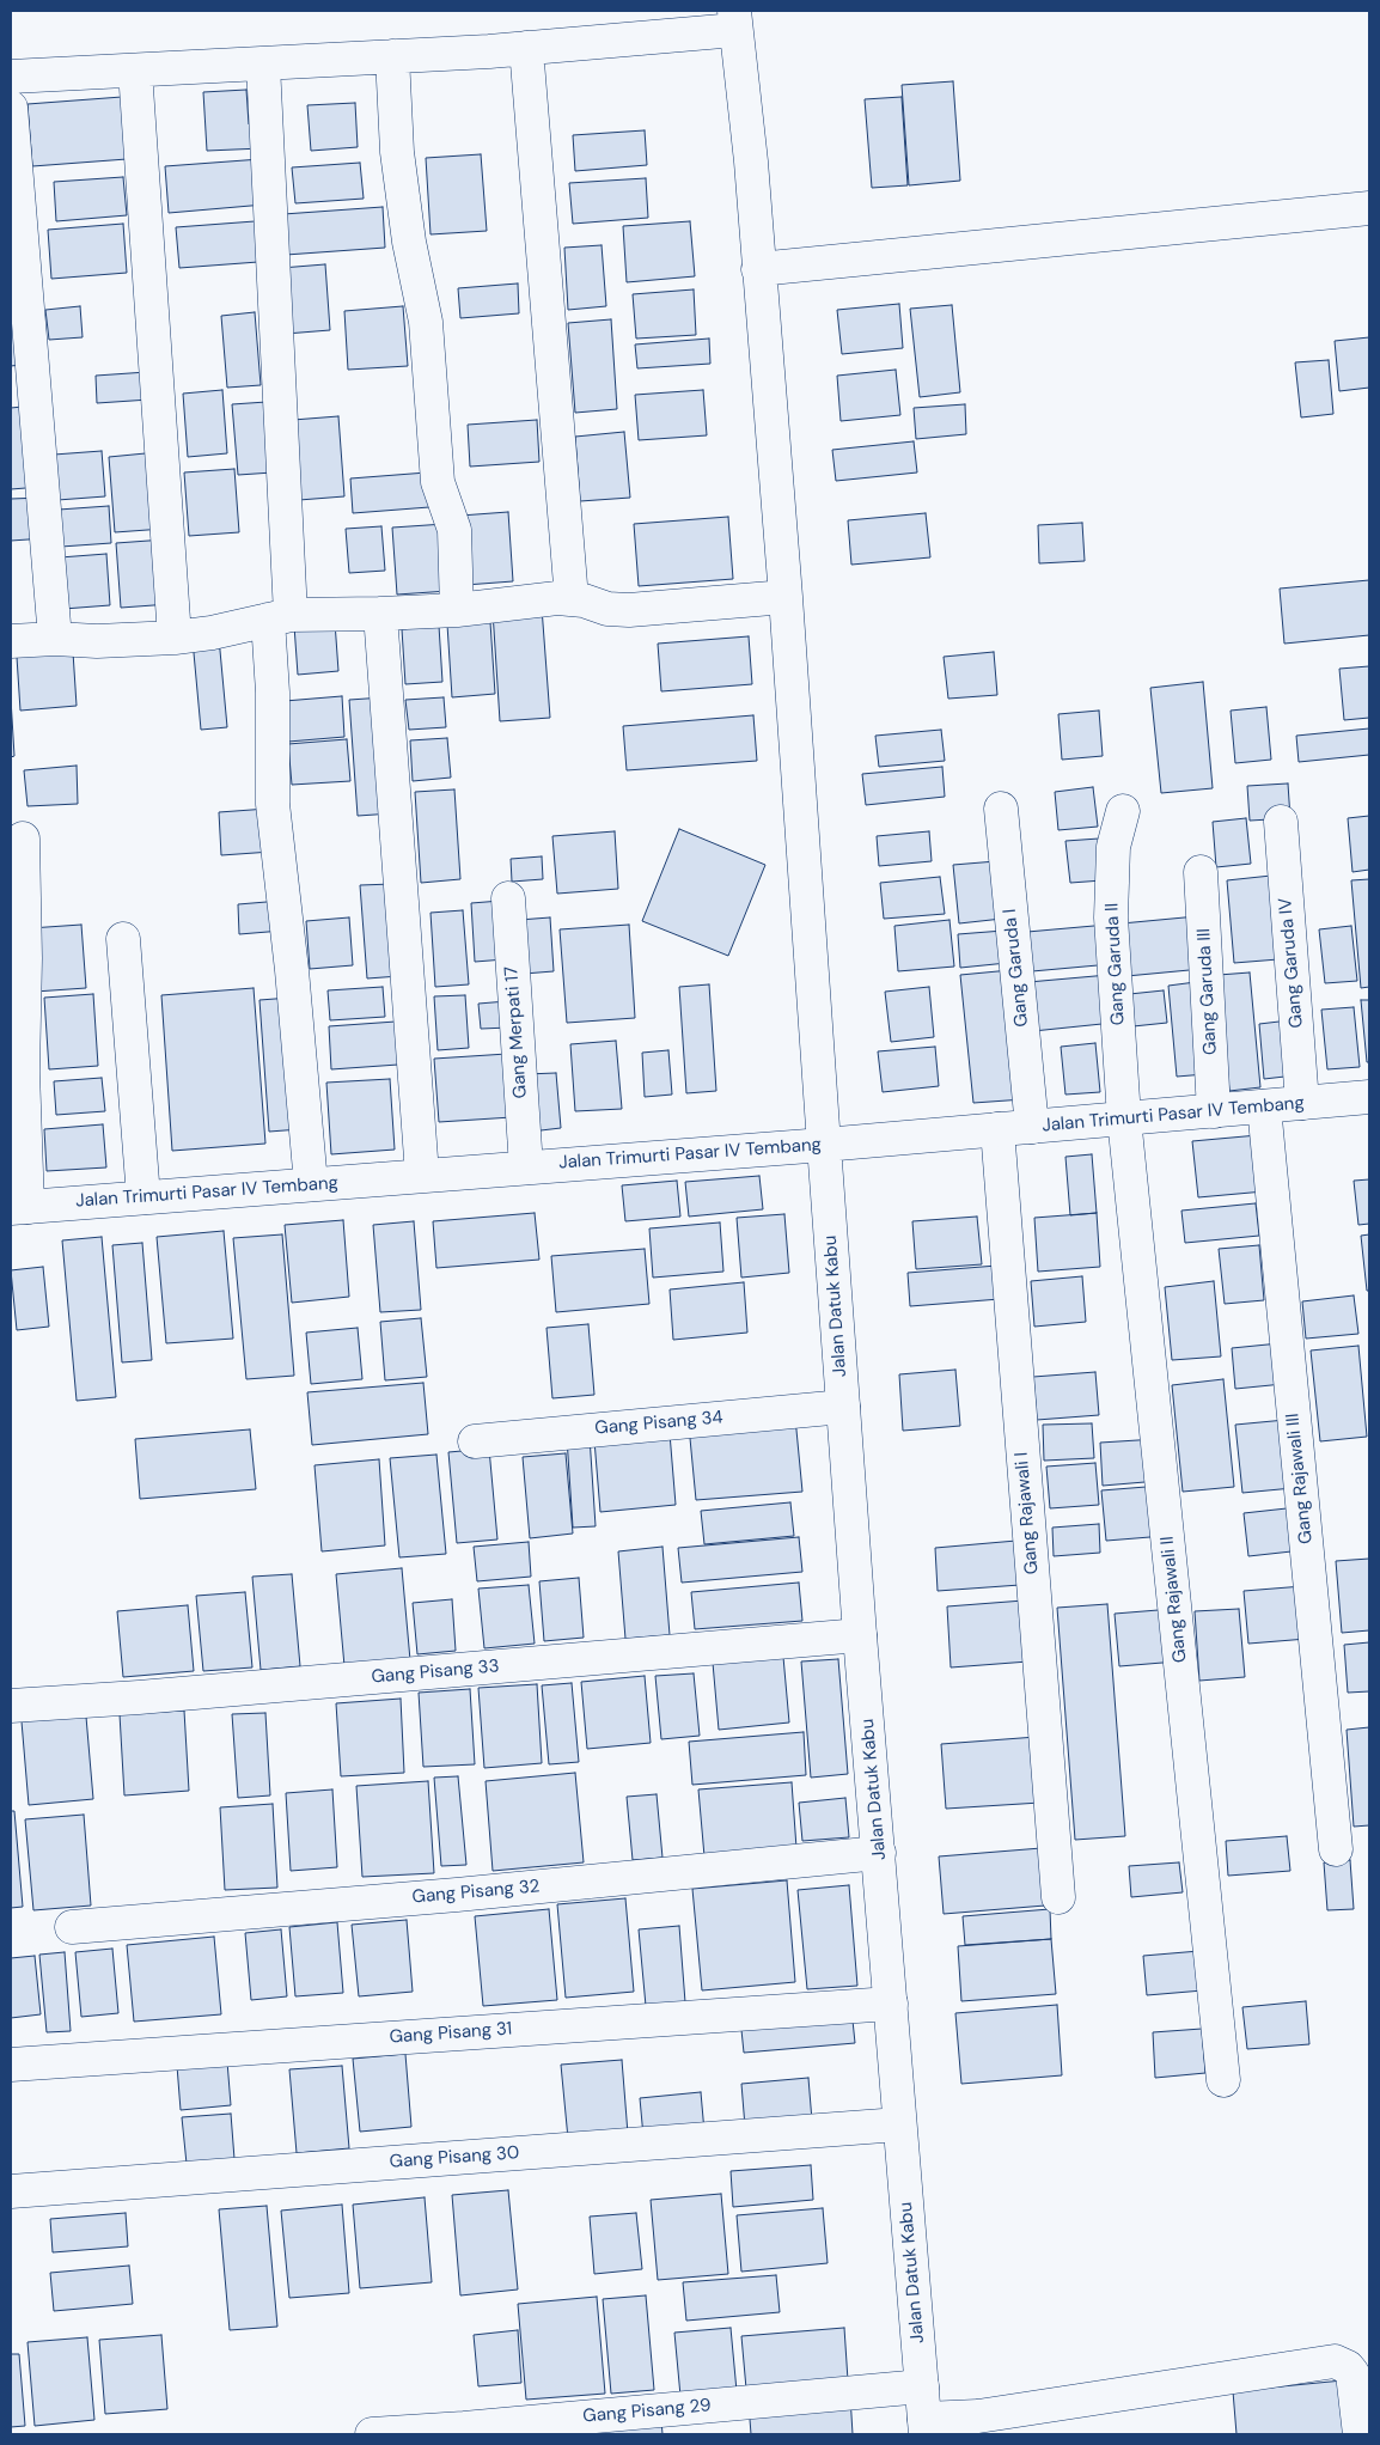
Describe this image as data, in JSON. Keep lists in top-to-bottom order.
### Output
{
  "streets": {
    "street": [
      "Gang Garuda IV",
      "Gang Garuda II",
      "Gang Garuda I",
      "Gang Garuda III",
      "Gang Merpati 17",
      "Jalan Trimurti Pasar IV Tembang",
      "Jalan Datuk Kabu",
      "Gang Pisang 34",
      "Gang Rajawali III",
      "Gang Rajawali I",
      "Gang Rajawali II",
      "Gang Pisang 33",
      "Gang Pisang 32",
      "Gang Pisang 31",
      "Gang Pisang 30",
      "Gang Pisang 29"
    ]
  },
  "crossings": [
    ["Gang Garuda IV", "Jalan Trimurti Pasar IV Tembang"],
    ["Gang Garuda II", "Jalan Trimurti Pasar IV Tembang"],
    ["Gang Garuda II", "Gang Rajawali II"],
    ["Gang Garuda I", "Jalan Trimurti Pasar IV Tembang"],
    ["Gang Garuda III", "Jalan Trimurti Pasar IV Tembang"],
    ["Gang Merpati 17", "Jalan Trimurti Pasar IV Tembang"],
    ["Jalan Trimurti Pasar IV Tembang", "Jalan Datuk Kabu"],
    ["Jalan Trimurti Pasar IV Tembang", "Gang Rajawali III"],
    ["Jalan Trimurti Pasar IV Tembang", "Gang Rajawali I"],
    ["Jalan Trimurti Pasar IV Tembang", "Gang Rajawali II"],
    ["Jalan Datuk Kabu", "Gang Pisang 34"],
    ["Jalan Datuk Kabu", "Gang Pisang 33"],
    ["Jalan Datuk Kabu", "Gang Pisang 32"],
    ["Jalan Datuk Kabu", "Gang Pisang 31"],
    ["Jalan Datuk Kabu", "Gang Pisang 30"],
    ["Jalan Datuk Kabu", "Gang Pisang 29"]
  ]
}
